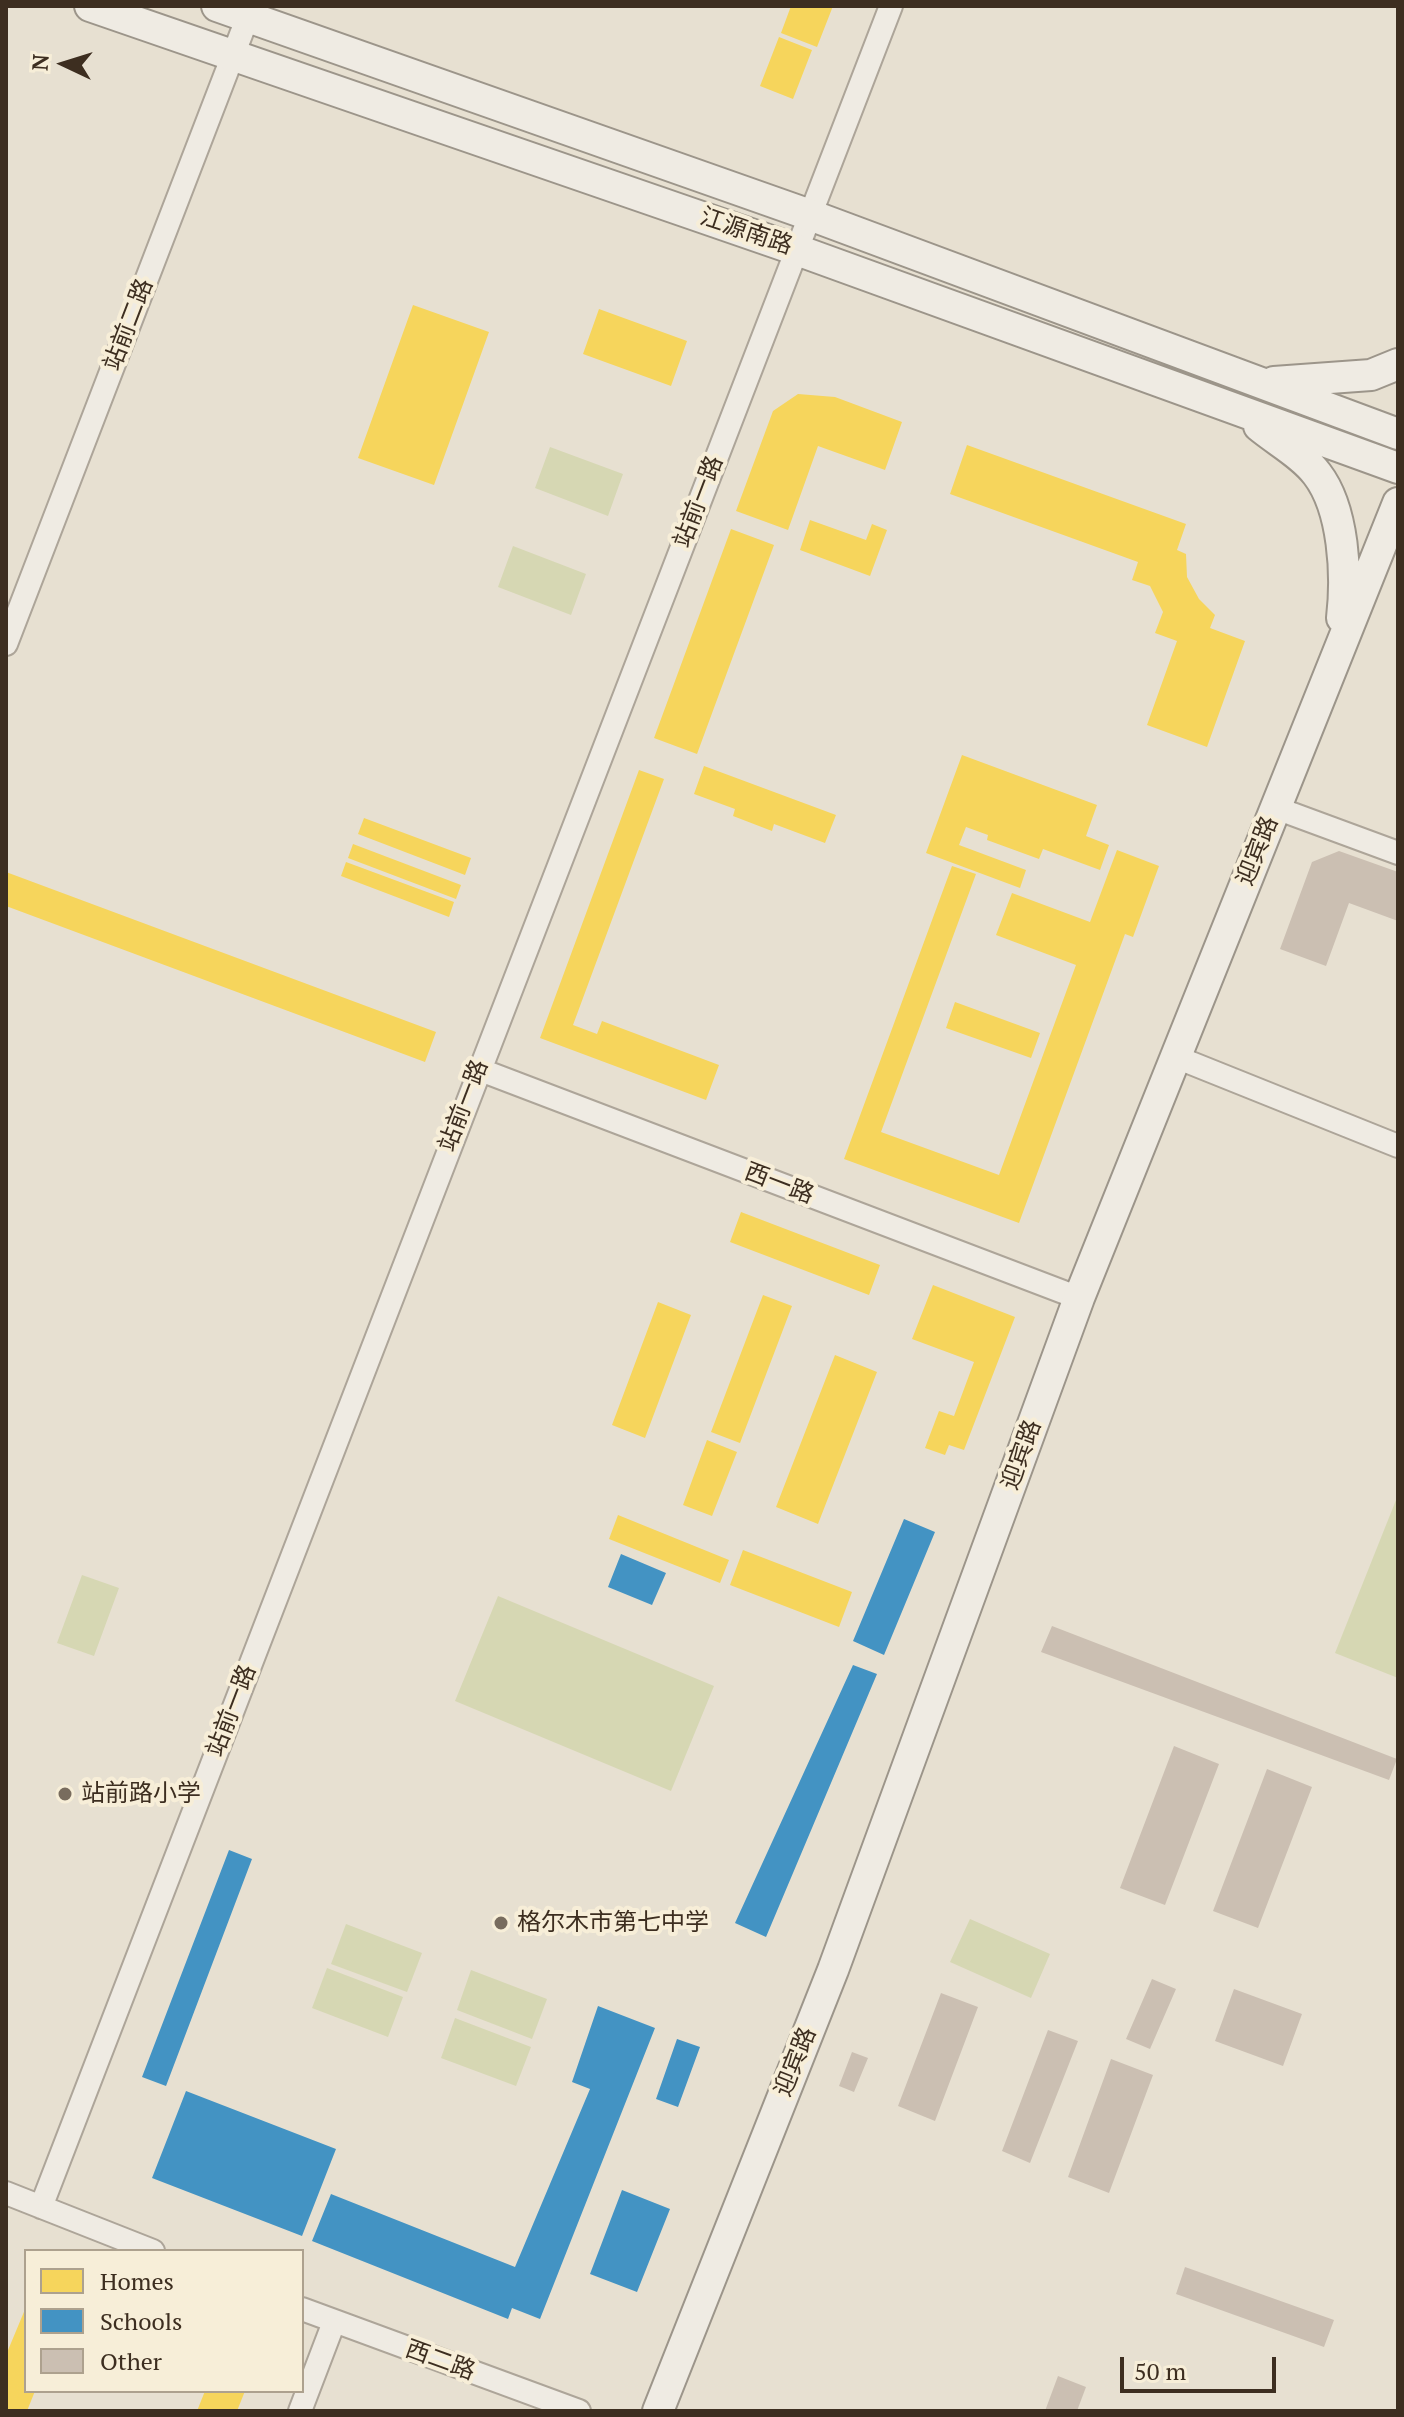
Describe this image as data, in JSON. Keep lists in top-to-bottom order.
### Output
{
  "streets": {
    "main road": ["江源南路", "迎宾路"],
    "street": [
      "站前二路",
      "站前一路",
      "西一路",
      "西二路"
    ]
  },
  "crossings": [
    ["江源南路", "站前二路"],
    ["江源南路", "站前一路"],
    ["站前一路", "西一路"],
    ["迎宾路", "西一路"]
  ],
  "places": ["站前路小学", "格尔木市第七中学"],
  "legend": ["Homes", "Schools", "Other"],
  "scale_bar": "50 m",
  "north": "left"
}
